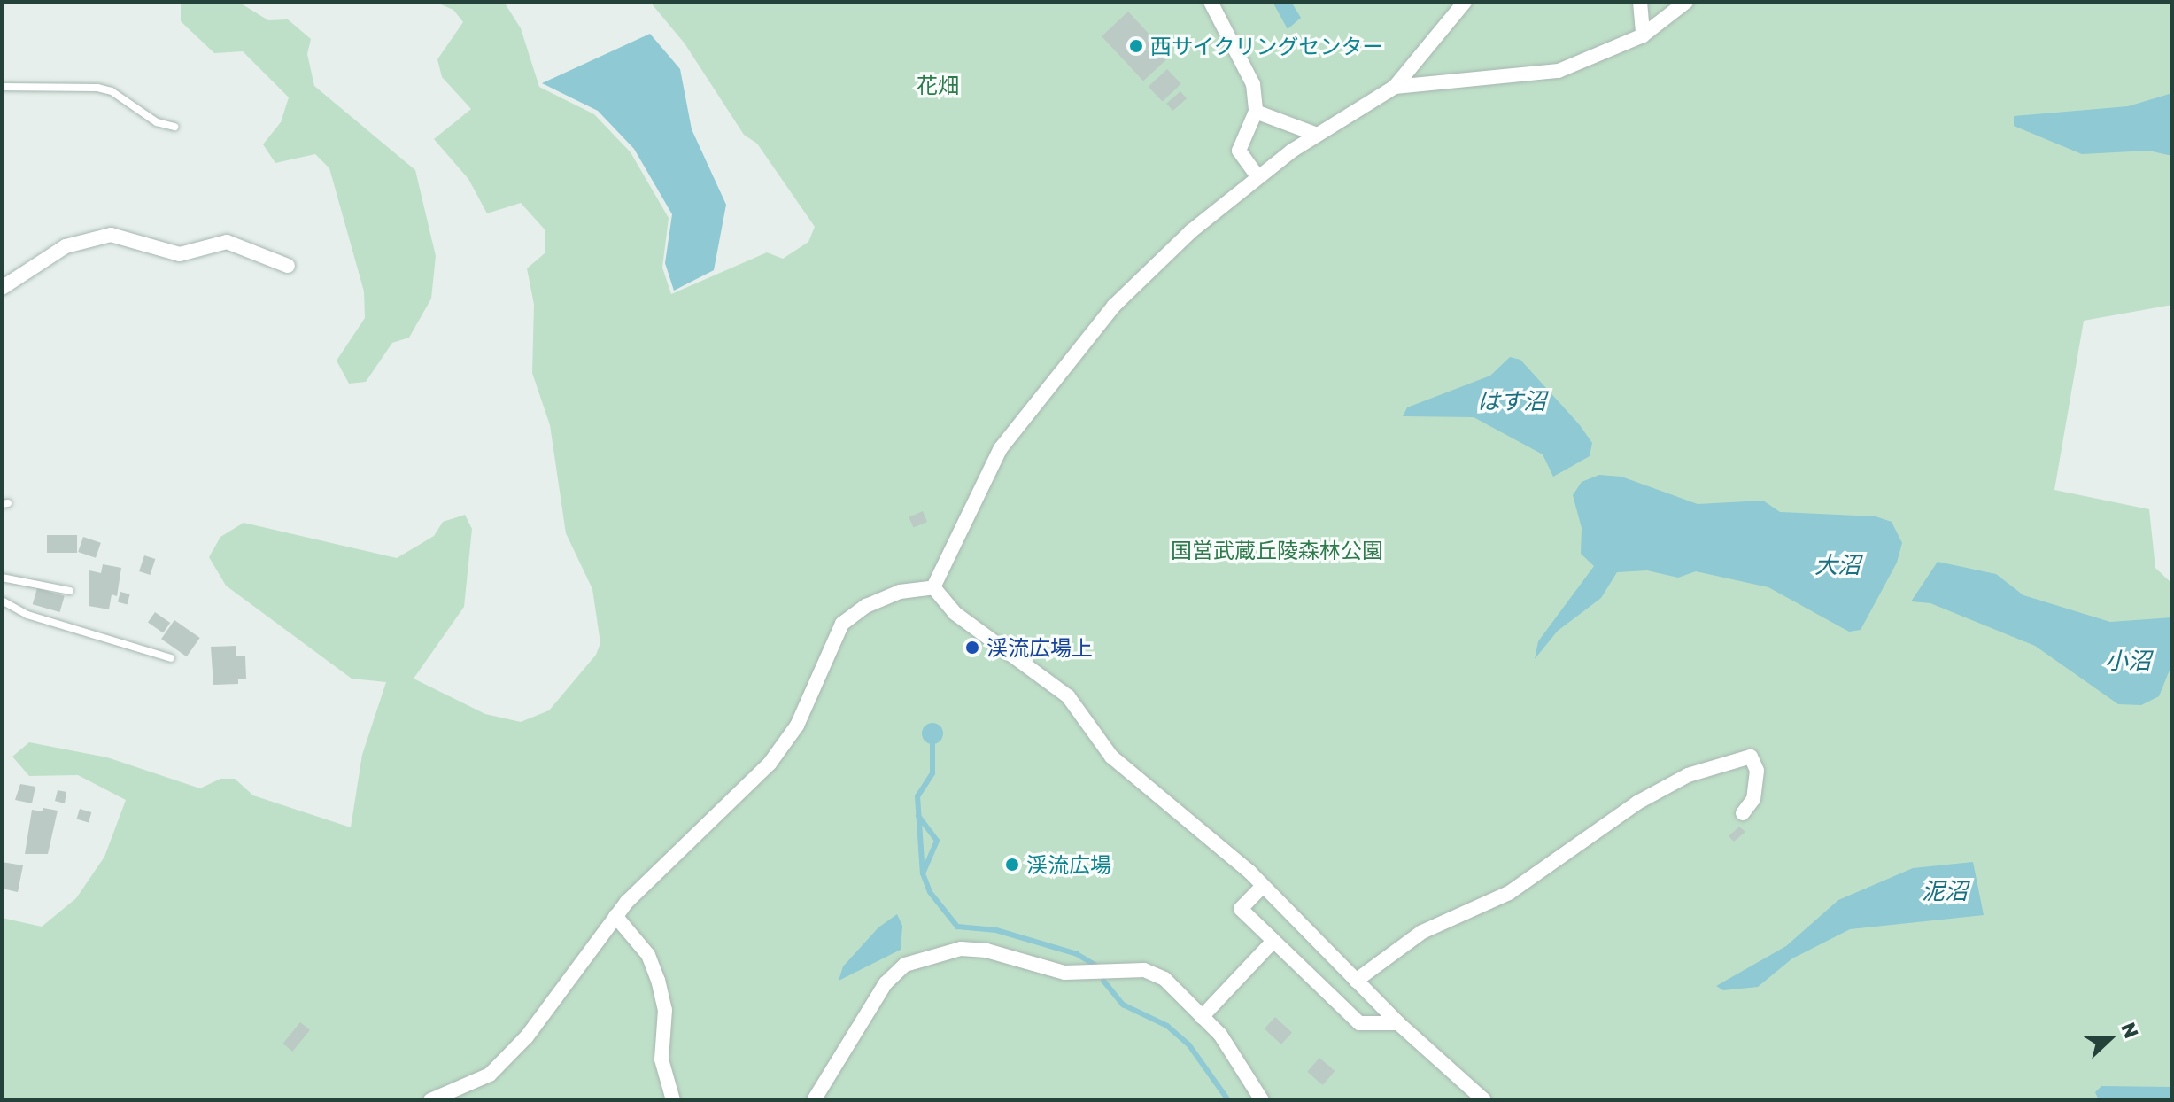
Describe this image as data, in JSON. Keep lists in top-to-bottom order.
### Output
{
  "water": [
    "はす沼",
    "大沼",
    "小沼",
    "泥沼"
  ],
  "parks": ["花畑", "国営武蔵丘陵森林公園"],
  "places": ["西サイクリングセンター", "渓流広場上", "渓流広場"],
  "north": "right"
}
